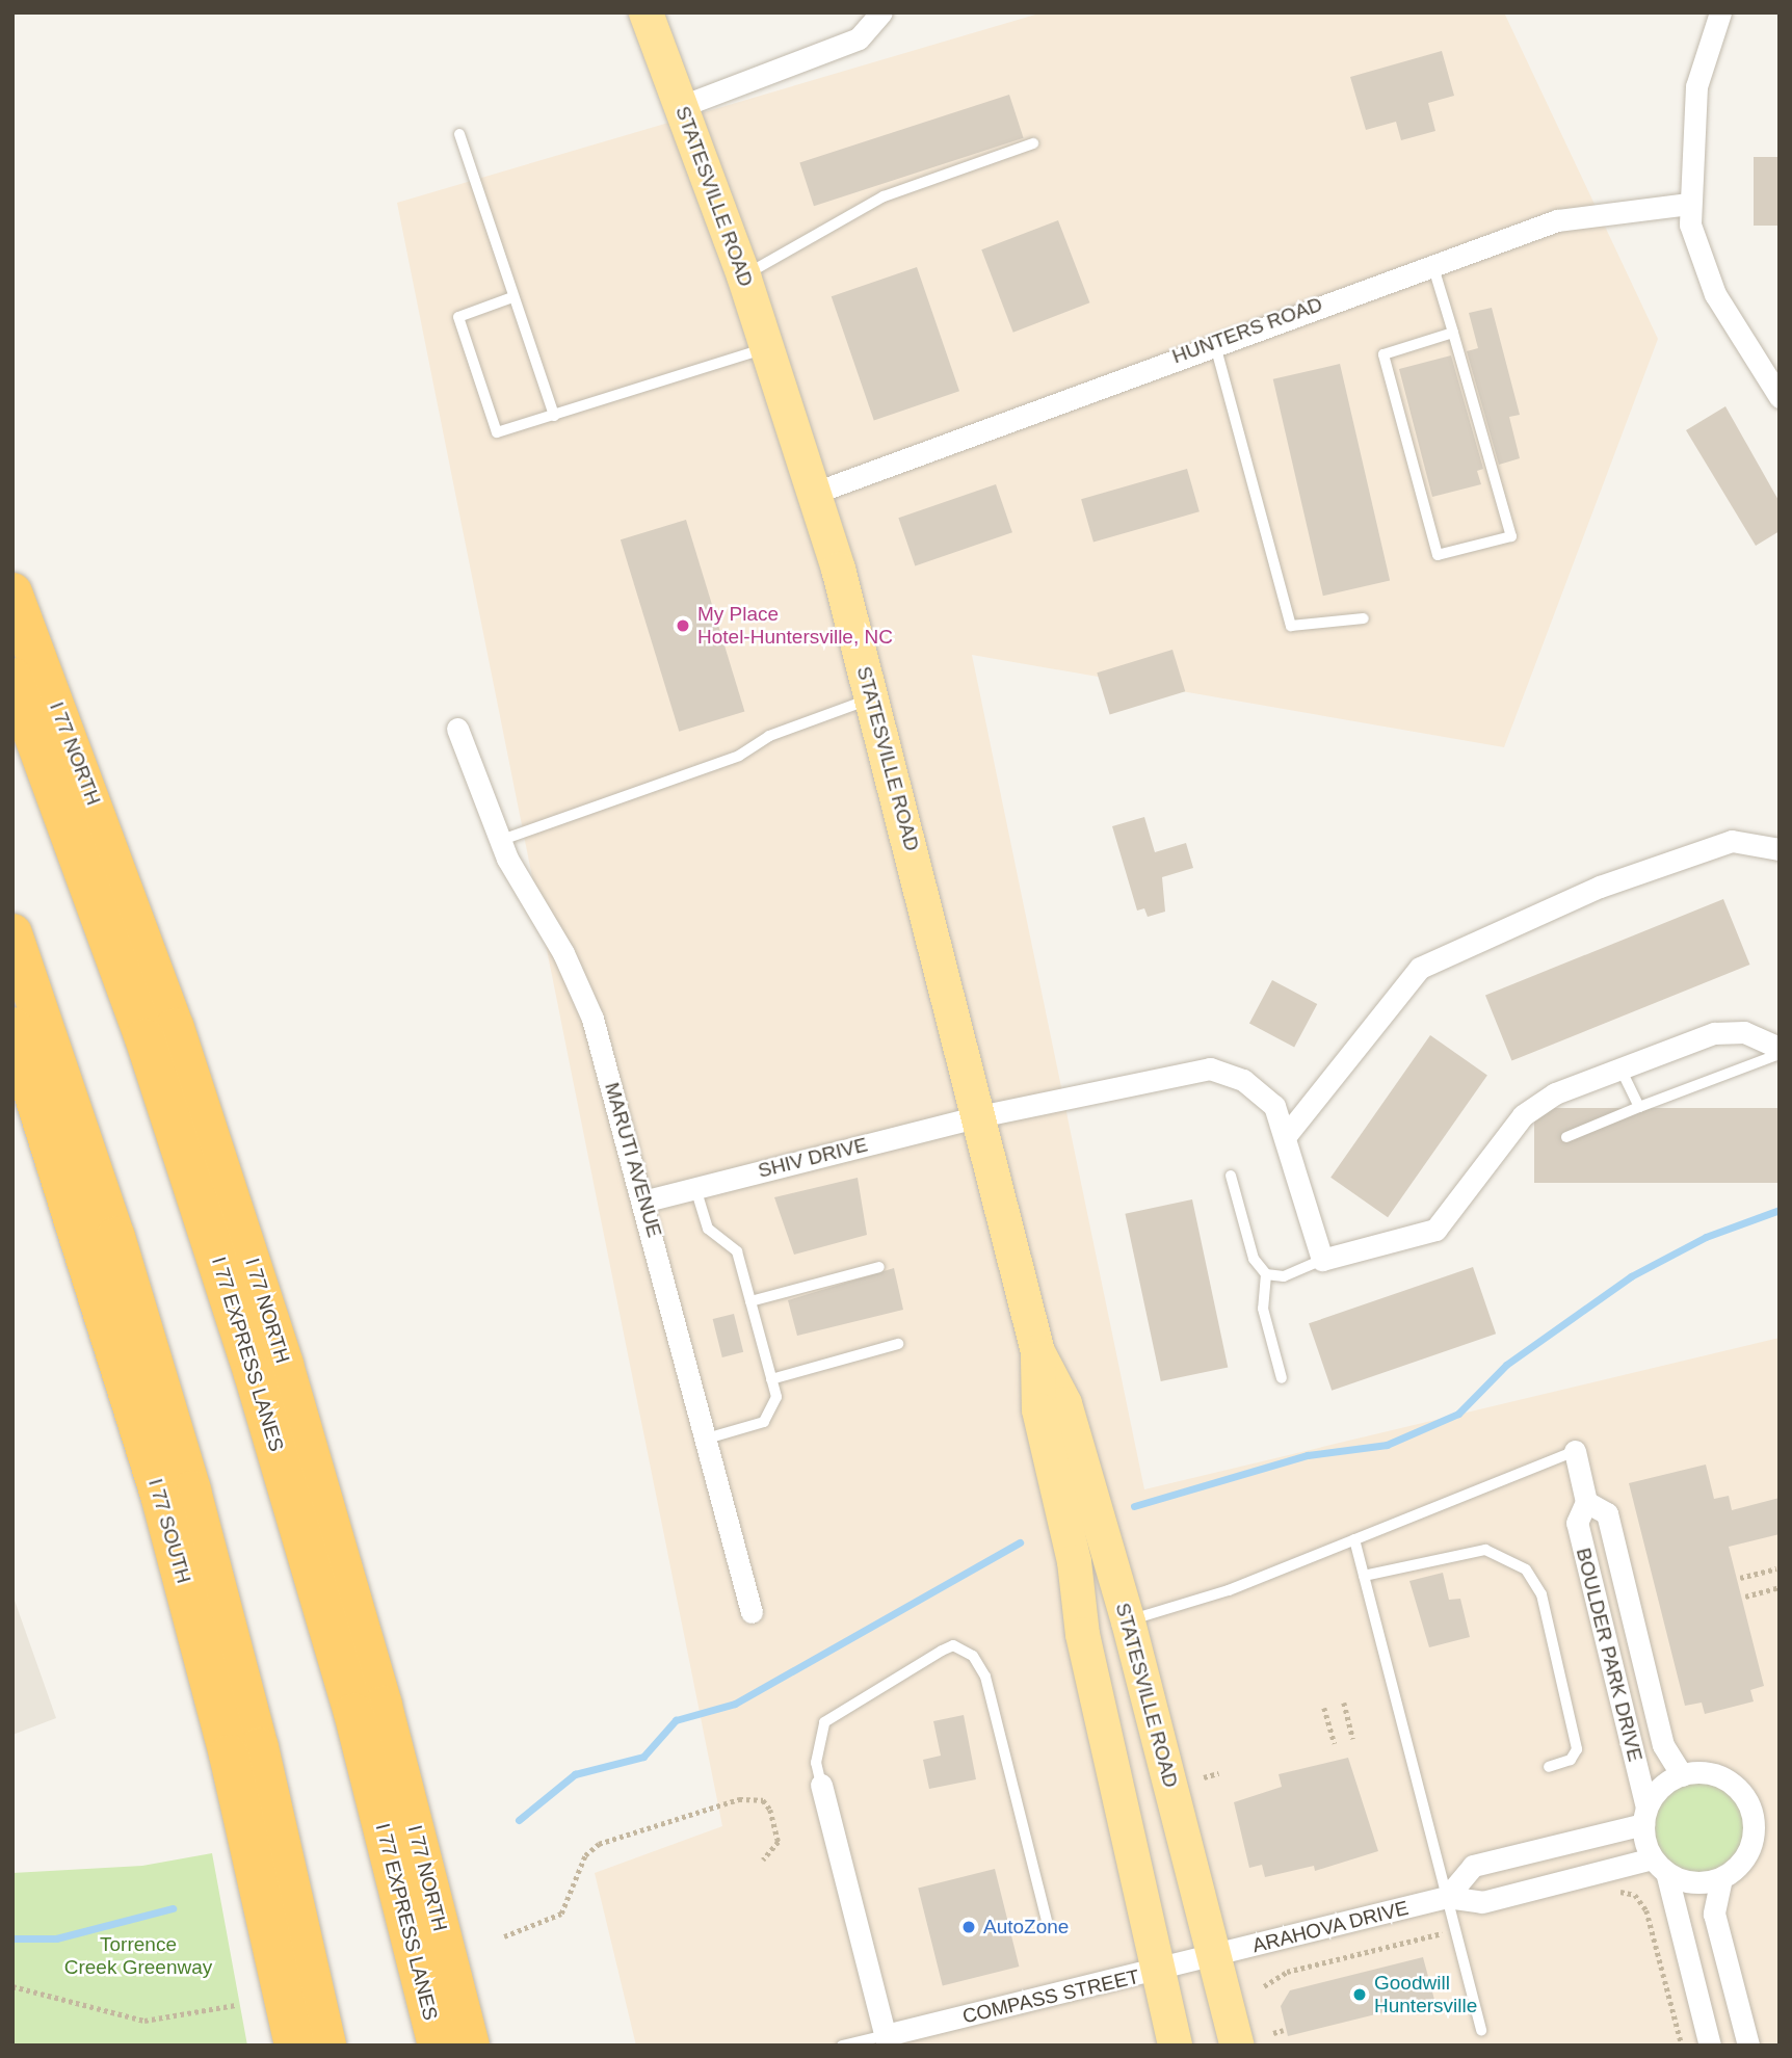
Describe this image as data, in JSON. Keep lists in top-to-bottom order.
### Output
{
  "streets": {
    "highway": ["I 77 NORTH", "I 77 EXPRESS LANES", "I 77 SOUTH"],
    "main road": ["STATESVILLE ROAD"],
    "street": [
      "HUNTERS ROAD",
      "SHIV DRIVE",
      "MARUTI AVENUE",
      "BOULDER PARK DRIVE",
      "ARAHOVA DRIVE",
      "COMPASS STREET"
    ]
  },
  "crossings": [
    ["STATESVILLE ROAD", "HUNTERS ROAD"],
    ["STATESVILLE ROAD", "SHIV DRIVE"],
    ["STATESVILLE ROAD", "ARAHOVA DRIVE"],
    ["STATESVILLE ROAD", "COMPASS STREET"],
    ["SHIV DRIVE", "MARUTI AVENUE"],
    ["BOULDER PARK DRIVE", "ARAHOVA DRIVE"],
    ["ARAHOVA DRIVE", "COMPASS STREET"]
  ],
  "parks": ["Torrence Creek Greenway"],
  "places": ["My Place Hotel-Huntersville, NC", "AutoZone", "Goodwill Huntersville"]
}
